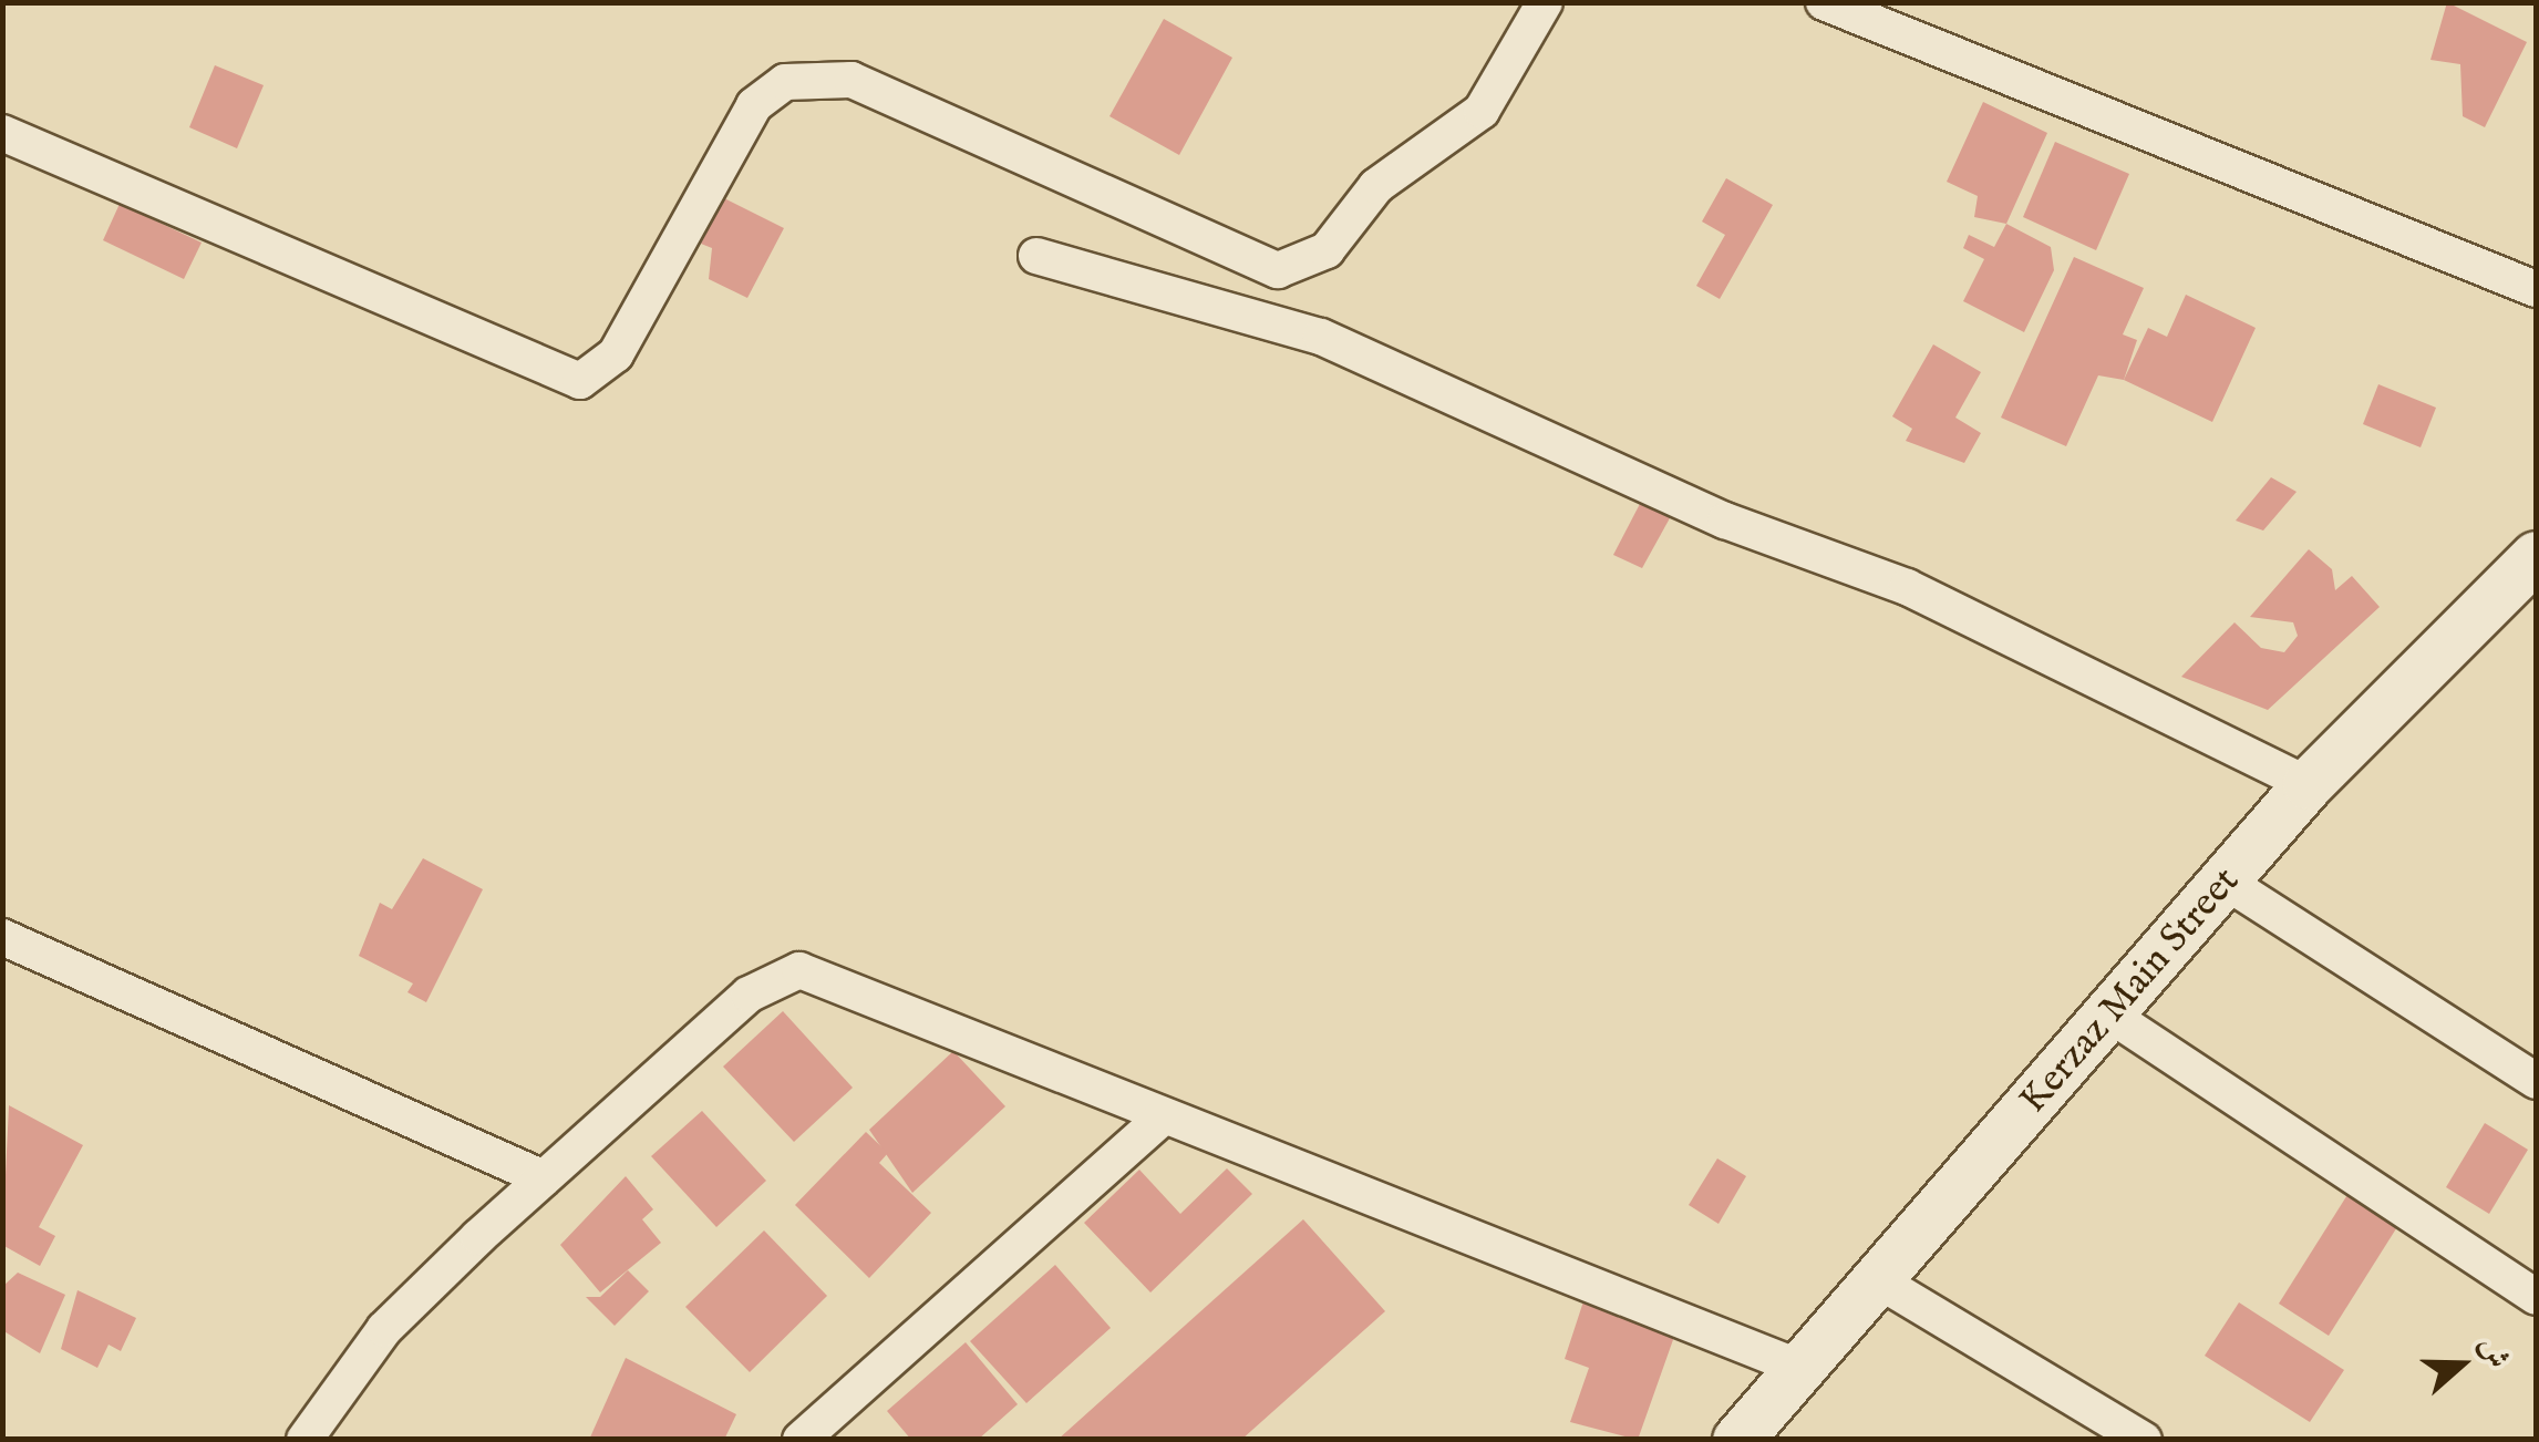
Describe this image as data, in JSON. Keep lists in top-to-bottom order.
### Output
{
  "streets": {
    "street": ["Kerzaz Main Street"]
  },
  "north": "right"
}
